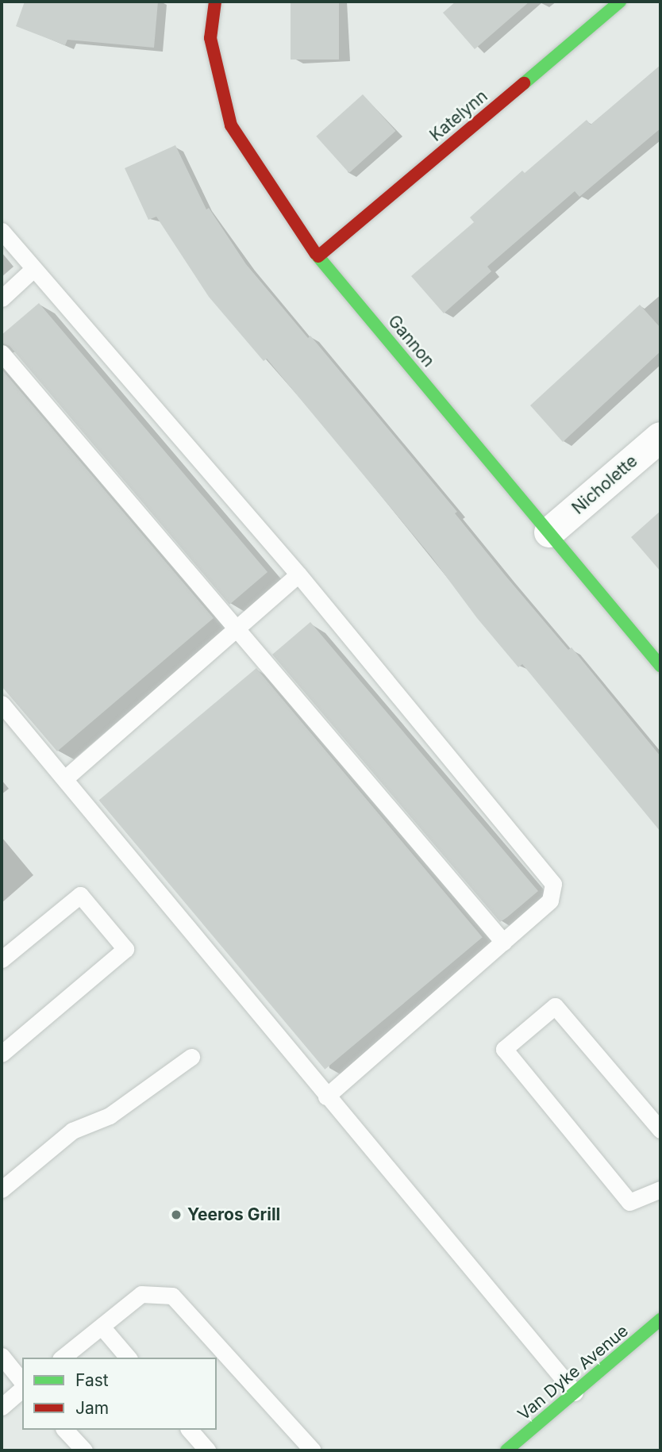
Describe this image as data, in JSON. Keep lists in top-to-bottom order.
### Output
{
  "streets": {
    "street": [
      "Katelynn",
      "Gannon",
      "Nicholette",
      "Van Dyke Avenue"
    ]
  },
  "crossings": [
    ["Katelynn", "Gannon"],
    ["Gannon", "Nicholette"]
  ],
  "places": ["Yeeros Grill"],
  "legend": ["Fast", "Jam"]
}
